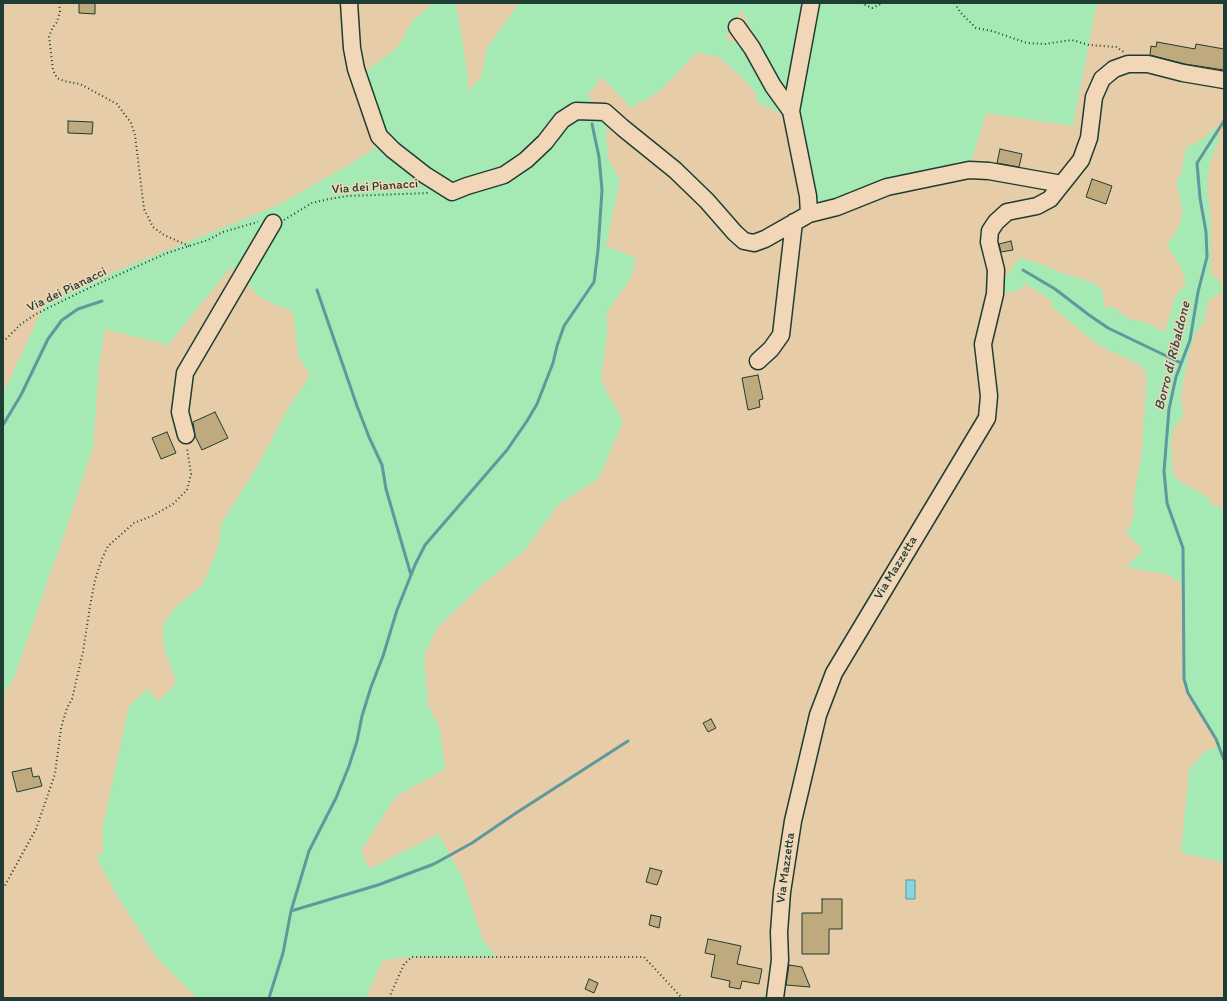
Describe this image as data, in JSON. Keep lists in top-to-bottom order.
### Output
{
  "streets": {
    "street": ["Via Mazzetta"],
    "path": ["Via dei Pianacci"]
  },
  "water": ["Borro di Ribaldone"]
}
